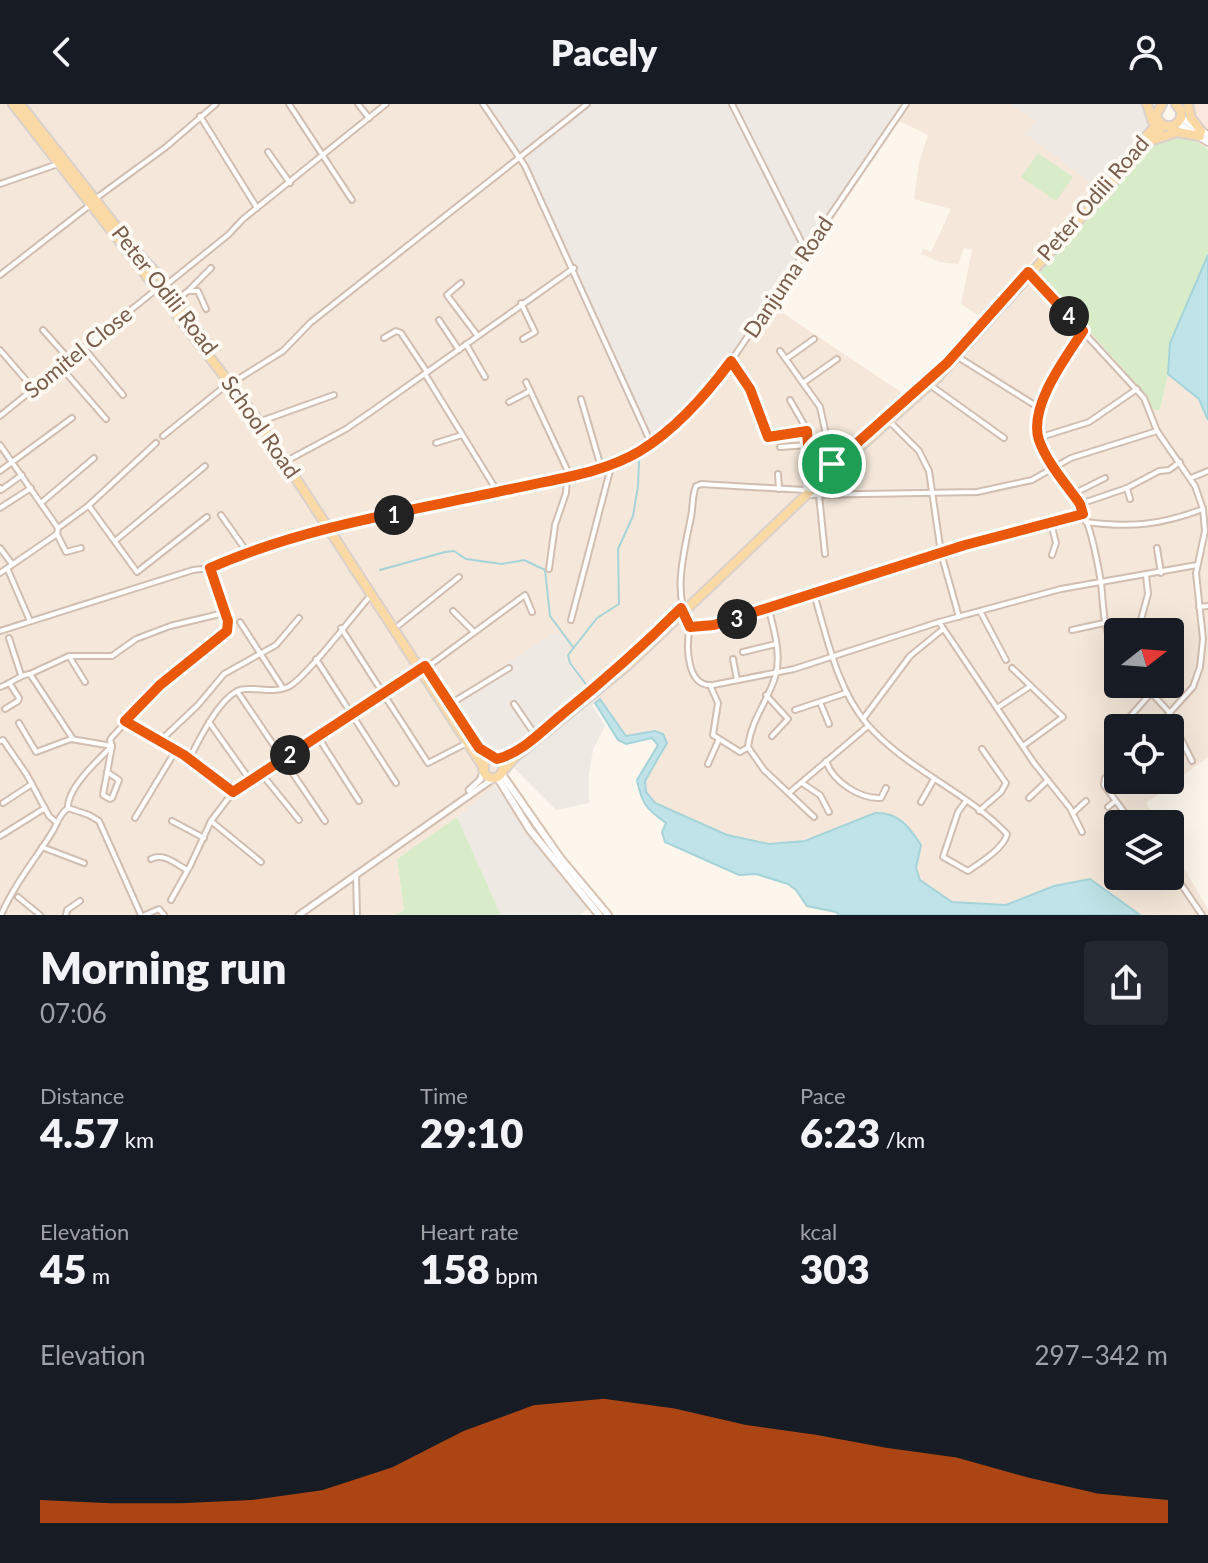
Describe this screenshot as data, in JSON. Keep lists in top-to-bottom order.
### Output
{
  "streets": {
    "main road": ["Peter Odili Road", "School Road"],
    "street": ["Danjuma Road", "Somitel Close"]
  },
  "crossings": [
    ["Peter Odili Road", "Danjuma Road"],
    ["Peter Odili Road", "Somitel Close"],
    ["Peter Odili Road", "School Road"],
    ["Danjuma Road", "School Road"],
    ["Somitel Close", "School Road"]
  ],
  "north": "right",
  "page": {
    "header": "Pacely",
    "pins": [
      "4",
      "1",
      "3",
      "2"
    ],
    "heading": ["Morning run", "07:06"],
    "stats": [
      ["Distance", "4.57 km"],
      ["Time", "29:10"],
      ["Pace", "6:23 /km"],
      ["Elevation", "45 m"],
      ["Heart rate", "158 bpm"],
      ["kcal", "303"]
    ],
    "chart": ["Elevation", "297–342 m"]
  }
}
